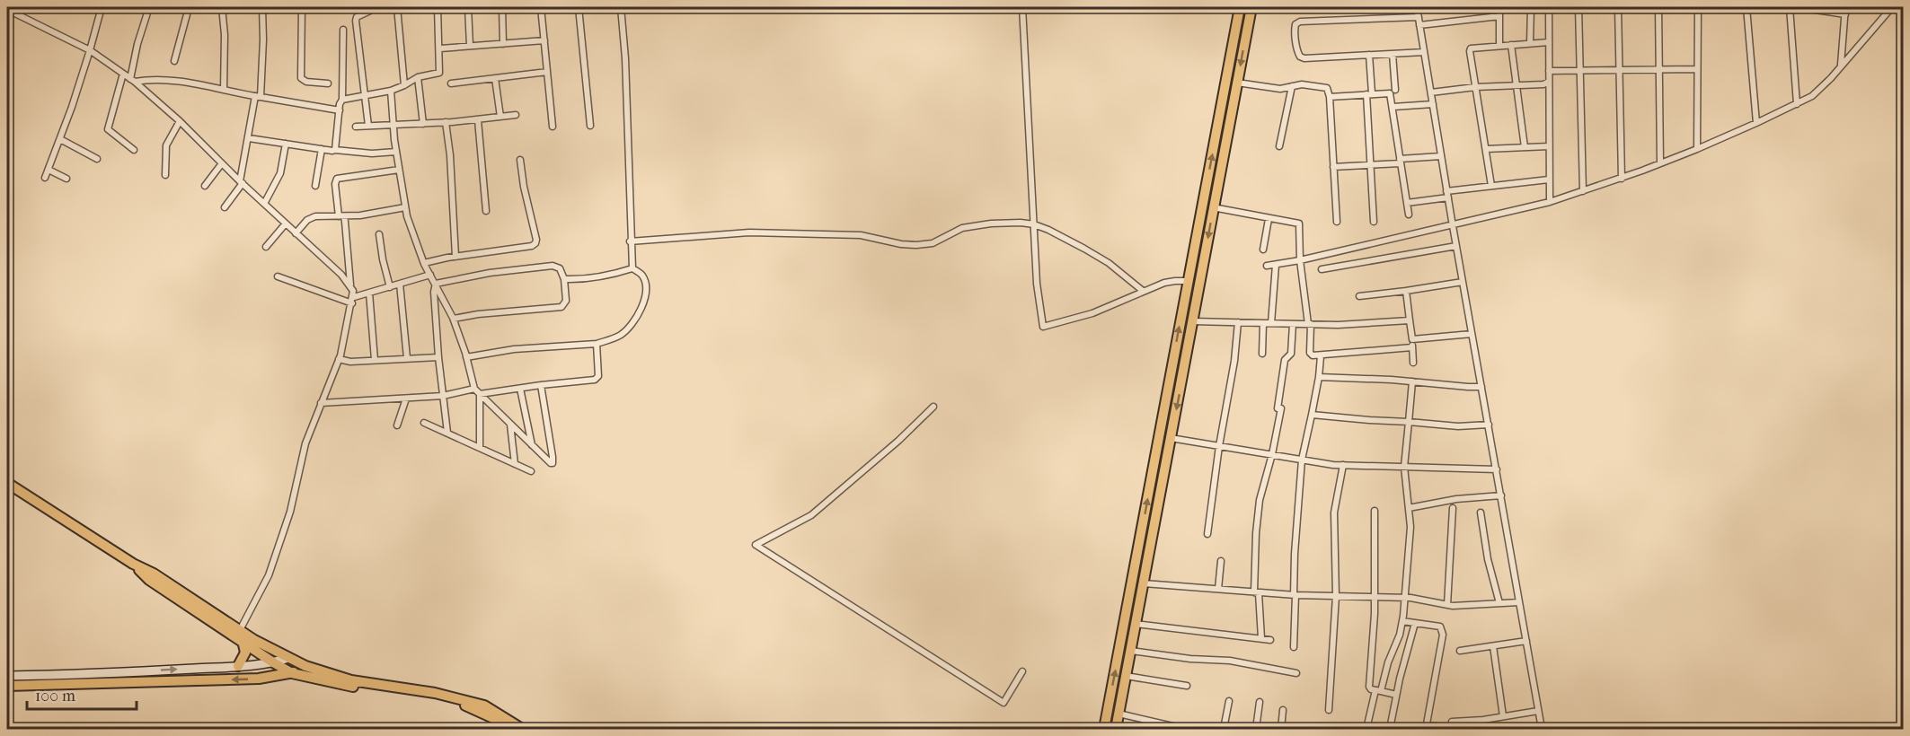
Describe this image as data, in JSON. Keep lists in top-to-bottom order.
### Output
{
  "scale_bar": "100 m"
}
